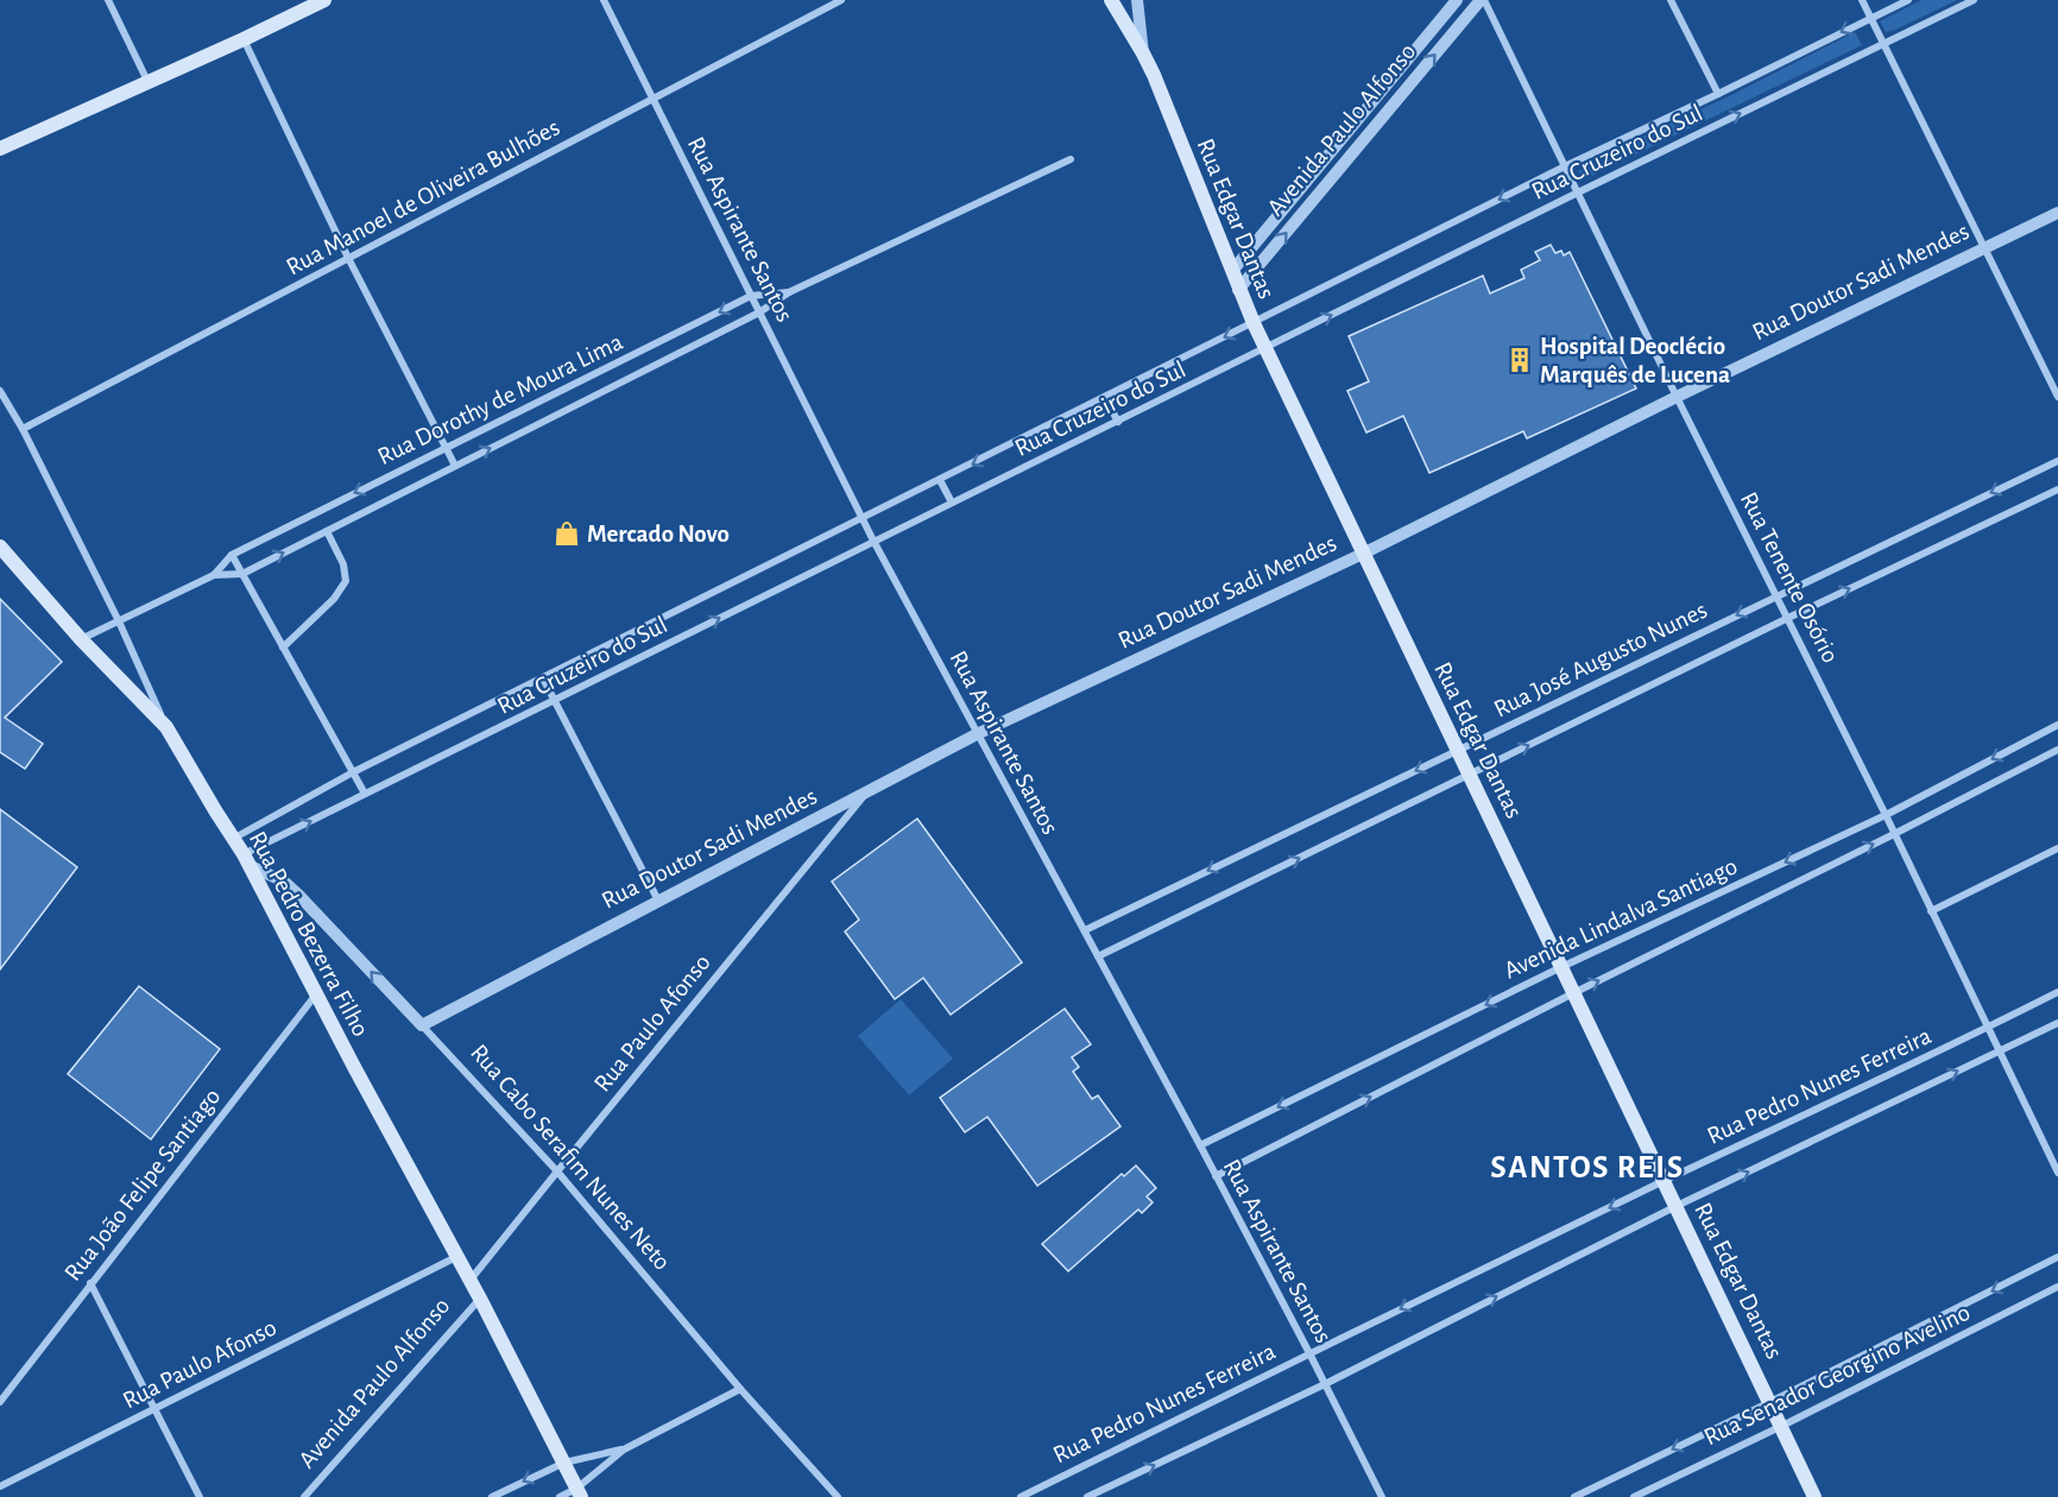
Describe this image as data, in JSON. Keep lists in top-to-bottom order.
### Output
{
  "streets": {
    "main road": ["Rua Edgar Dantas", "Rua Pedro Bezerra Filho"],
    "street": [
      "Avenida Paulo Alfonso",
      "Rua Cruzeiro do Sul",
      "Rua Manoel de Oliveira Bulhões",
      "Rua Aspirante Santos",
      "Rua Doutor Sadi Mendes",
      "Rua Dorothy de Moura Lima",
      "Rua Tenente Osório",
      "Rua José Augusto Nunes",
      "Avenida Lindalva Santiago",
      "Rua Paulo Afonso",
      "Rua Pedro Nunes Ferreira",
      "Rua Cabo Serafim Nunes Neto",
      "Rua João Felipe Santiago",
      "Rua Senador Georgino Avelino"
    ]
  },
  "crossings": [
    ["Avenida Paulo Alfonso", "Rua Edgar Dantas"],
    ["Avenida Paulo Alfonso", "Rua Tenente Osório"],
    ["Avenida Paulo Alfonso", "Rua Pedro Bezerra Filho"],
    ["Rua Cruzeiro do Sul", "Rua Edgar Dantas"],
    ["Rua Cruzeiro do Sul", "Rua Aspirante Santos"],
    ["Rua Cruzeiro do Sul", "Rua Tenente Osório"],
    ["Rua Cruzeiro do Sul", "Rua Pedro Bezerra Filho"],
    ["Rua Cruzeiro do Sul", "Rua Cabo Serafim Nunes Neto"],
    ["Rua Manoel de Oliveira Bulhões", "Rua Aspirante Santos"],
    ["Rua Manoel de Oliveira Bulhões", "Rua Pedro Bezerra Filho"],
    ["Rua Edgar Dantas", "Rua Doutor Sadi Mendes"],
    ["Rua Edgar Dantas", "Rua José Augusto Nunes"],
    ["Rua Edgar Dantas", "Avenida Lindalva Santiago"],
    ["Rua Edgar Dantas", "Rua Pedro Nunes Ferreira"],
    ["Rua Edgar Dantas", "Rua Senador Georgino Avelino"],
    ["Rua Aspirante Santos", "Rua Doutor Sadi Mendes"],
    ["Rua Aspirante Santos", "Rua Dorothy de Moura Lima"],
    ["Rua Aspirante Santos", "Rua José Augusto Nunes"],
    ["Rua Aspirante Santos", "Avenida Lindalva Santiago"],
    ["Rua Aspirante Santos", "Rua Pedro Nunes Ferreira"],
    ["Rua Doutor Sadi Mendes", "Rua Tenente Osório"],
    ["Rua Doutor Sadi Mendes", "Rua Paulo Afonso"],
    ["Rua Doutor Sadi Mendes", "Rua Cabo Serafim Nunes Neto"],
    ["Rua Dorothy de Moura Lima", "Rua Pedro Bezerra Filho"],
    ["Rua Tenente Osório", "Rua José Augusto Nunes"],
    ["Rua Tenente Osório", "Avenida Lindalva Santiago"],
    ["Rua Tenente Osório", "Rua Pedro Nunes Ferreira"],
    ["Rua Pedro Bezerra Filho", "Rua Paulo Afonso"],
    ["Rua Pedro Bezerra Filho", "Rua Cabo Serafim Nunes Neto"],
    ["Rua Pedro Bezerra Filho", "Rua João Felipe Santiago"],
    ["Rua Paulo Afonso", "Rua Cabo Serafim Nunes Neto"]
  ],
  "districts": ["SANTOS REIS"],
  "places": {
    "building": ["Hospital Deoclécio Marquês de Lucena"],
    "shop": ["Mercado Novo"]
  }
}
